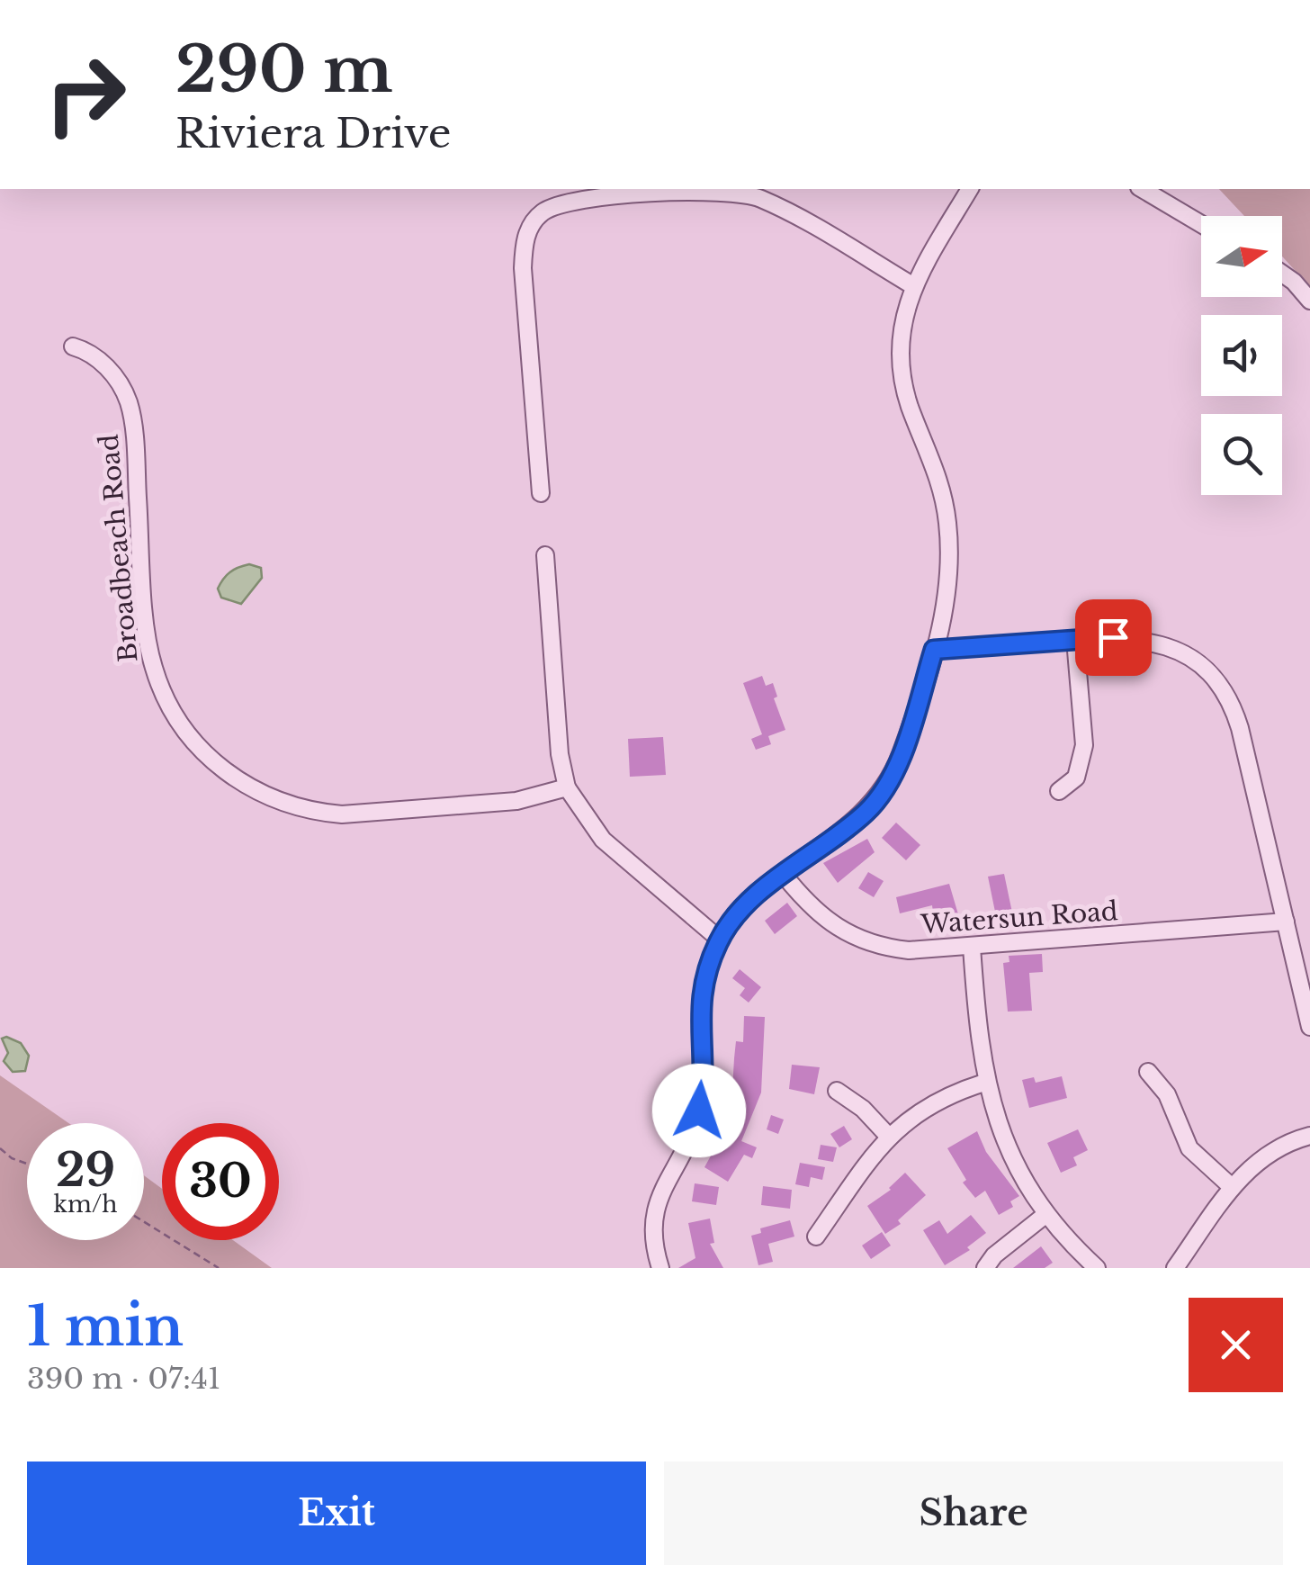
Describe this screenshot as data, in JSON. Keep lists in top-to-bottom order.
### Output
{
  "streets": {
    "street": ["Broadbeach Road", "Watersun Road"]
  },
  "north": "right",
  "page": {
    "turn": ["290 m", "Riviera Drive"],
    "speed": "29 km/h",
    "limit": "30",
    "heading": ["1 min", "390 m · 07:41"],
    "buttons": ["Exit", "Share"]
  }
}
